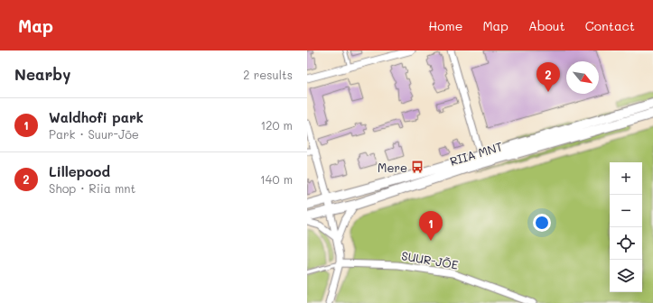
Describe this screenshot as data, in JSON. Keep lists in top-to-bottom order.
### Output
{
  "streets": {
    "main road": ["RIIA MNT"],
    "street": ["SUUR-JÕE"]
  },
  "places": {
    "bus stop": ["Mere"]
  },
  "north": "bottom right",
  "page": {
    "header": "Map",
    "nav": [
      "Home",
      "Map",
      "About",
      "Contact"
    ],
    "heading": ["Nearby", "2 results"],
    "pins": ["2", "1"],
    "list": [
      {
        "mark": "1",
        "name": "Waldhofi park",
        "note": "Park · Suur-Jõe",
        "value": "120 m"
      },
      {
        "mark": "2",
        "name": "Lillepood",
        "note": "Shop · Riia mnt",
        "value": "140 m"
      }
    ],
    "map_buttons": ["+", "−"]
  }
}
